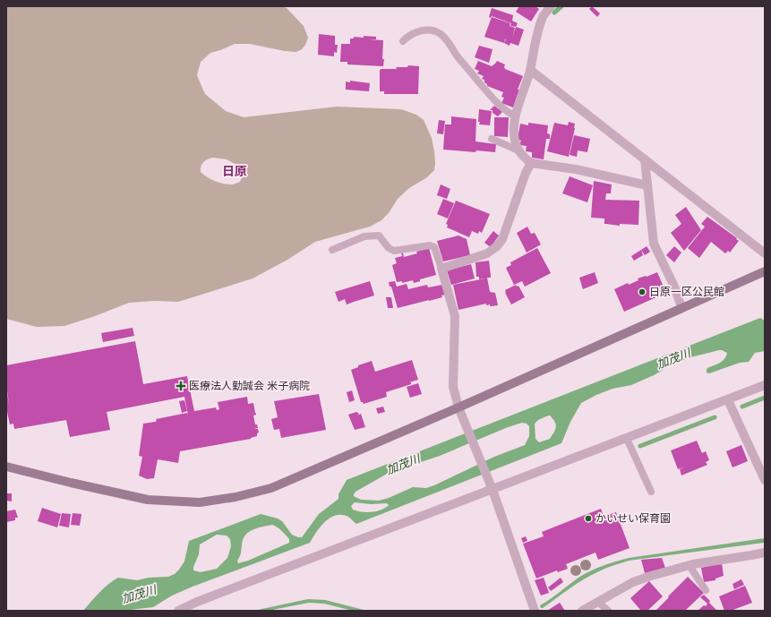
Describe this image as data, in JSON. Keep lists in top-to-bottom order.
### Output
{
  "districts": ["日原"],
  "water": ["加茂川"],
  "places": {
    "other": ["日原一区公民館", "かいせい保育園"],
    "health": ["医療法人勤誠会 米子病院"]
  }
}
